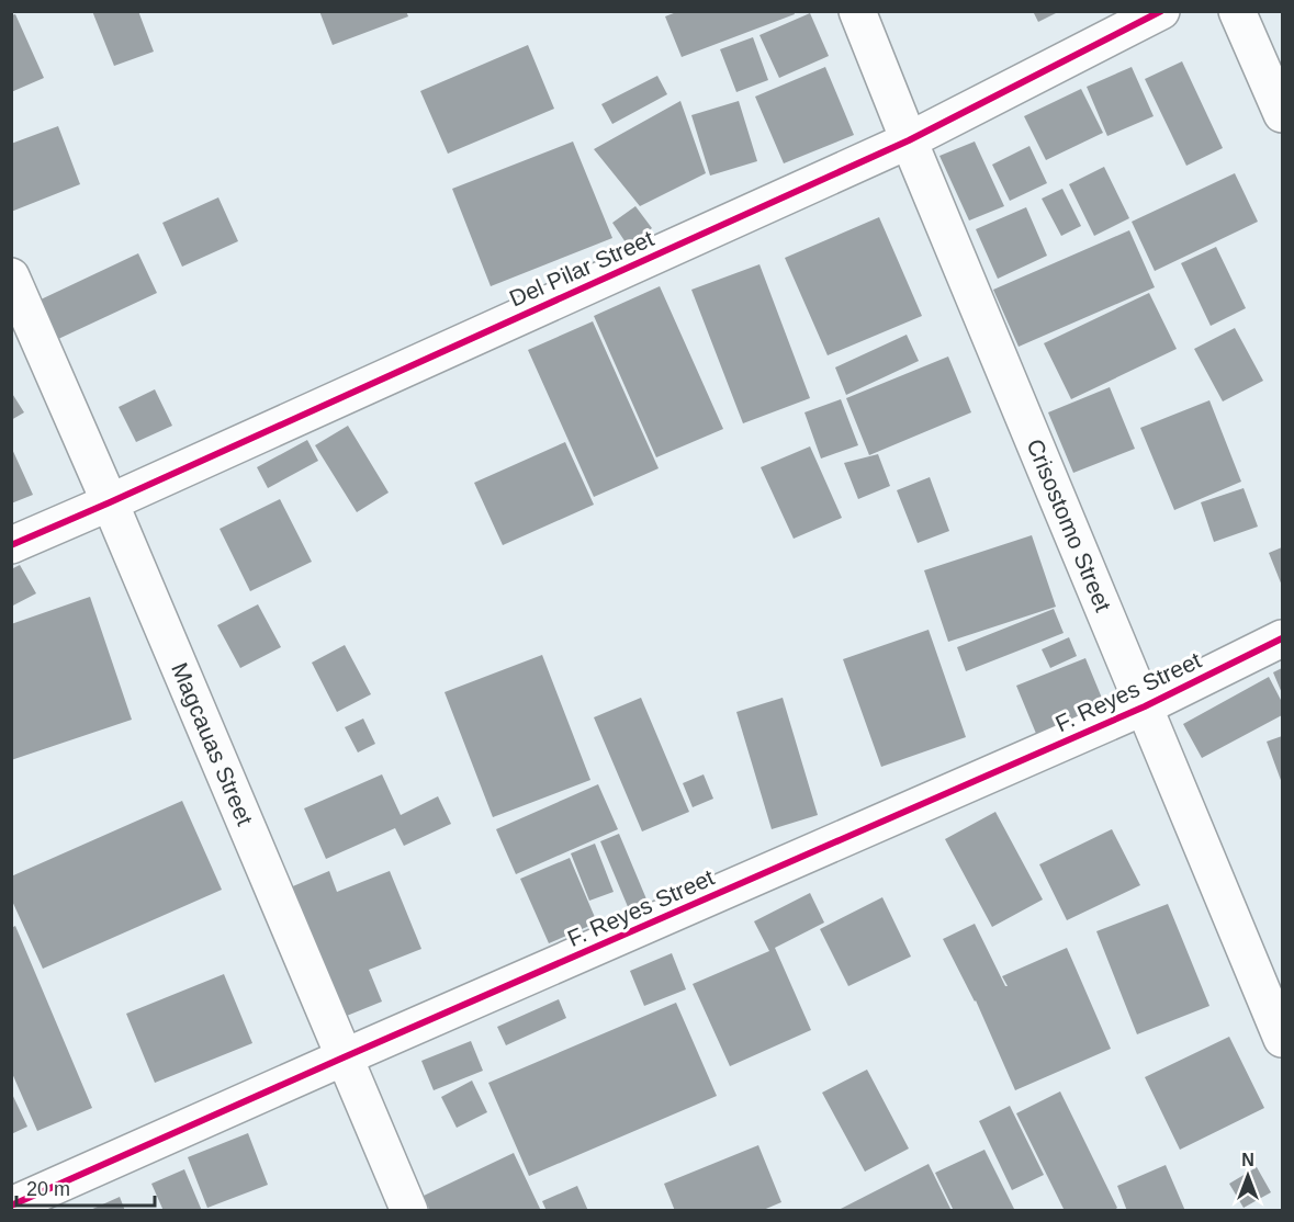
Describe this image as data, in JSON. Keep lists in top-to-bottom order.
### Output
{
  "streets": {
    "street": [
      "Del Pilar Street",
      "Crisostomo Street",
      "F. Reyes Street",
      "Magcauas Street"
    ]
  },
  "crossings": [
    ["Del Pilar Street", "Crisostomo Street"],
    ["Del Pilar Street", "Magcauas Street"],
    ["Crisostomo Street", "F. Reyes Street"],
    ["F. Reyes Street", "Magcauas Street"]
  ],
  "scale_bar": "20 m",
  "north": "top"
}
